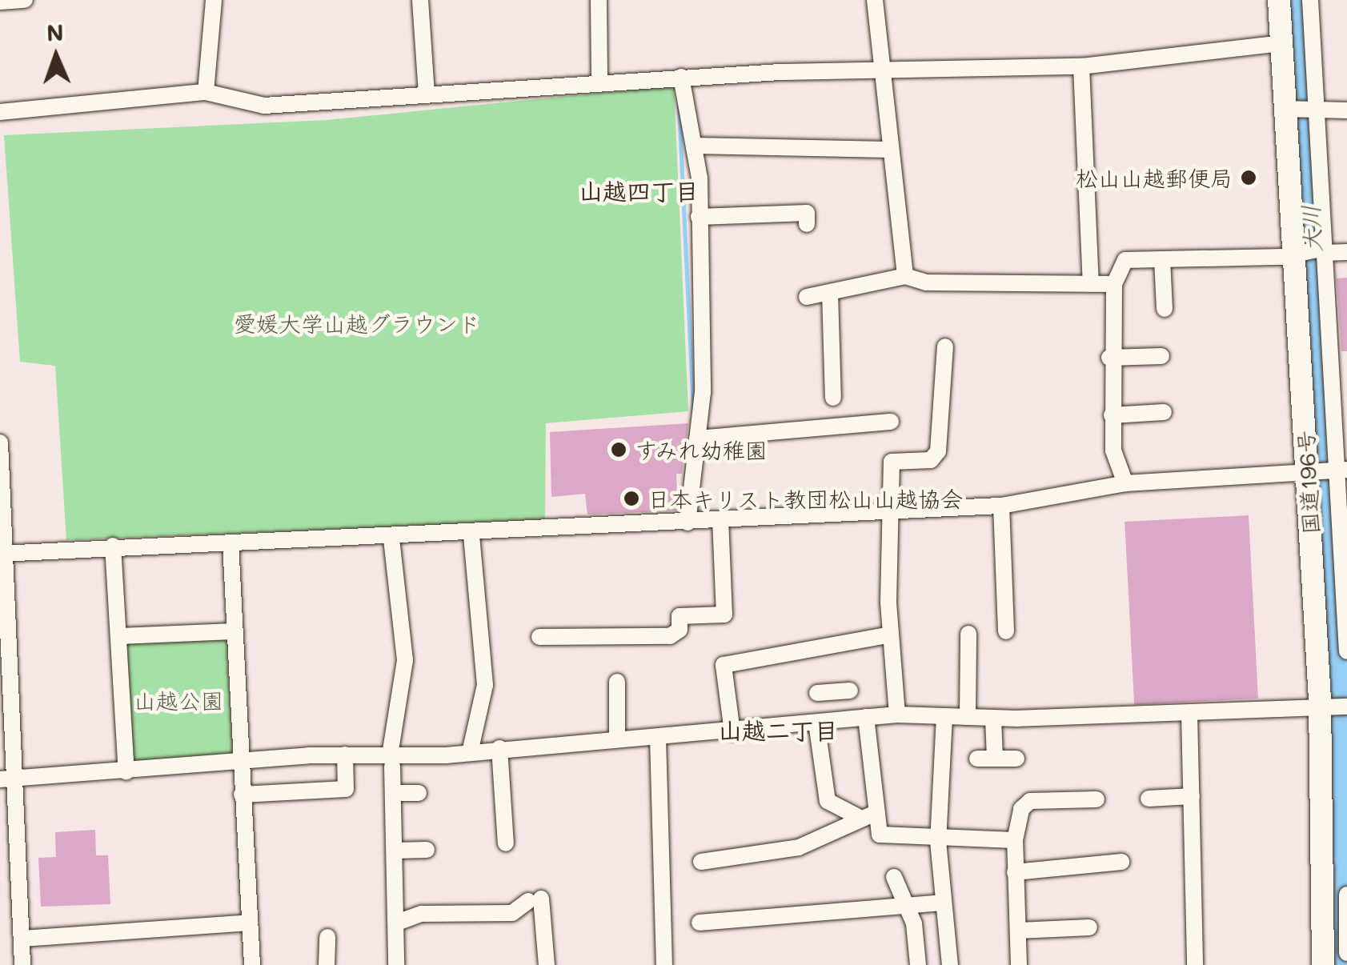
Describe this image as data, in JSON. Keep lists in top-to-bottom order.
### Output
{
  "streets": {
    "highway": ["国道196号"]
  },
  "districts": ["山越四丁目", "山越二丁目"],
  "water": ["大川"],
  "parks": ["愛媛大学山越グラウンド", "山越公園"],
  "places": ["松山山越郵便局", "すみれ幼稚園", "日本キリスト教団松山山越協会"],
  "north": "top"
}
